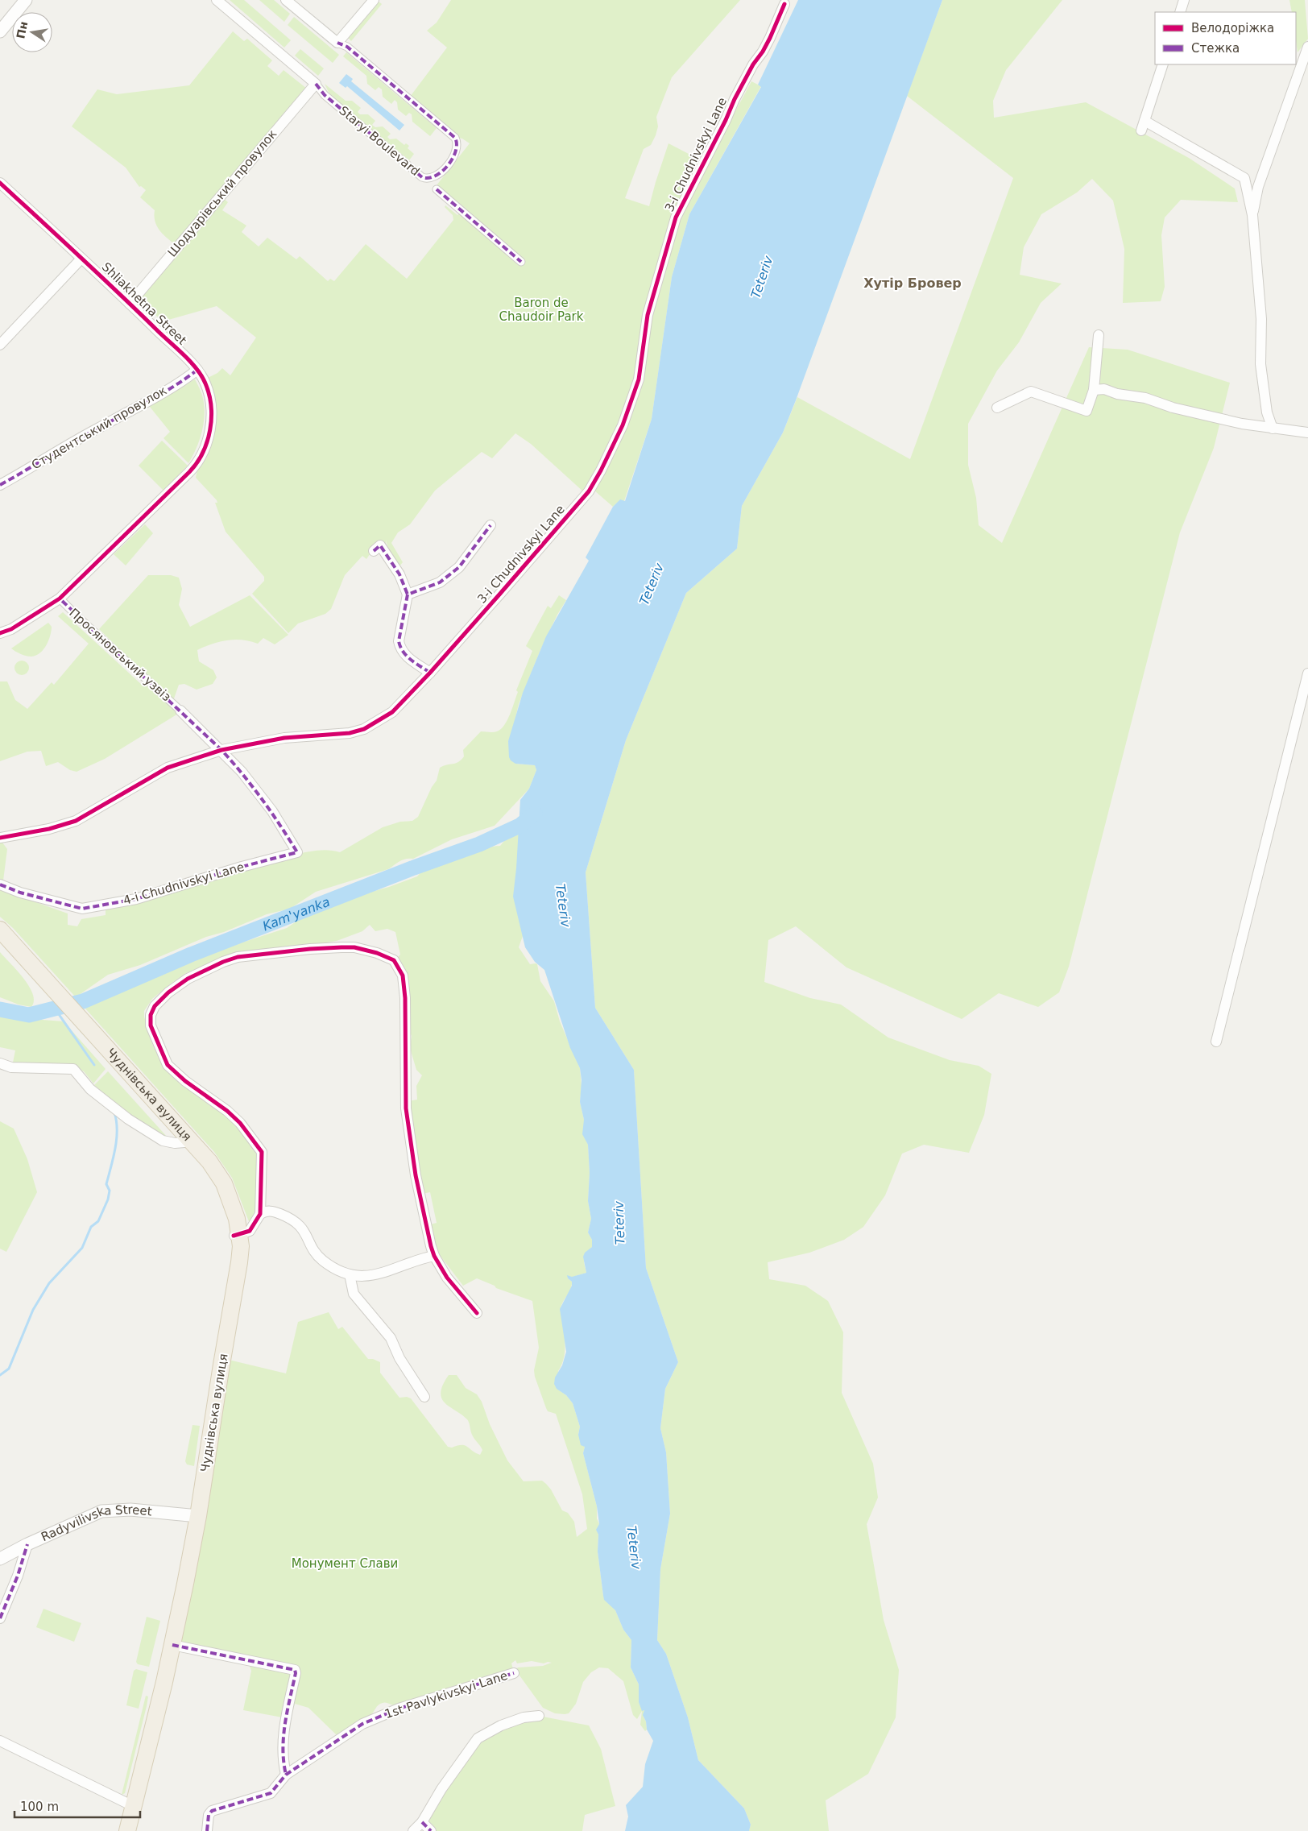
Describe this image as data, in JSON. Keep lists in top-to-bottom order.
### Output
{
  "streets": {
    "main road": ["Чуднівська вулиця"],
    "street": [
      "Staryi Boulevard",
      "3-i Chudnivskyi Lane",
      "Шодуарівський провулок",
      "Shliakhetna Street",
      "Студентський провулок",
      "Просяновський узвіз",
      "4-i Chudnivskyi Lane",
      "Radyvilivska Street",
      "1st Pavlykivskyi Lane"
    ]
  },
  "crossings": [
    ["Staryi Boulevard", "Шодуарівський провулок"],
    ["3-i Chudnivskyi Lane", "4-i Chudnivskyi Lane"],
    ["Шодуарівський провулок", "Shliakhetna Street"],
    ["Shliakhetna Street", "Студентський провулок"],
    ["Shliakhetna Street", "Просяновський узвіз"],
    ["Чуднівська вулиця", "Radyvilivska Street"]
  ],
  "districts": ["Хутір Бровер"],
  "water": ["Teteriv", "Kam'yanka"],
  "parks": ["Baron de Chaudoir Park", "Монумент Слави"],
  "legend": ["Велодоріжка", "Стежка"],
  "scale_bar": "100 m",
  "north": "left"
}
